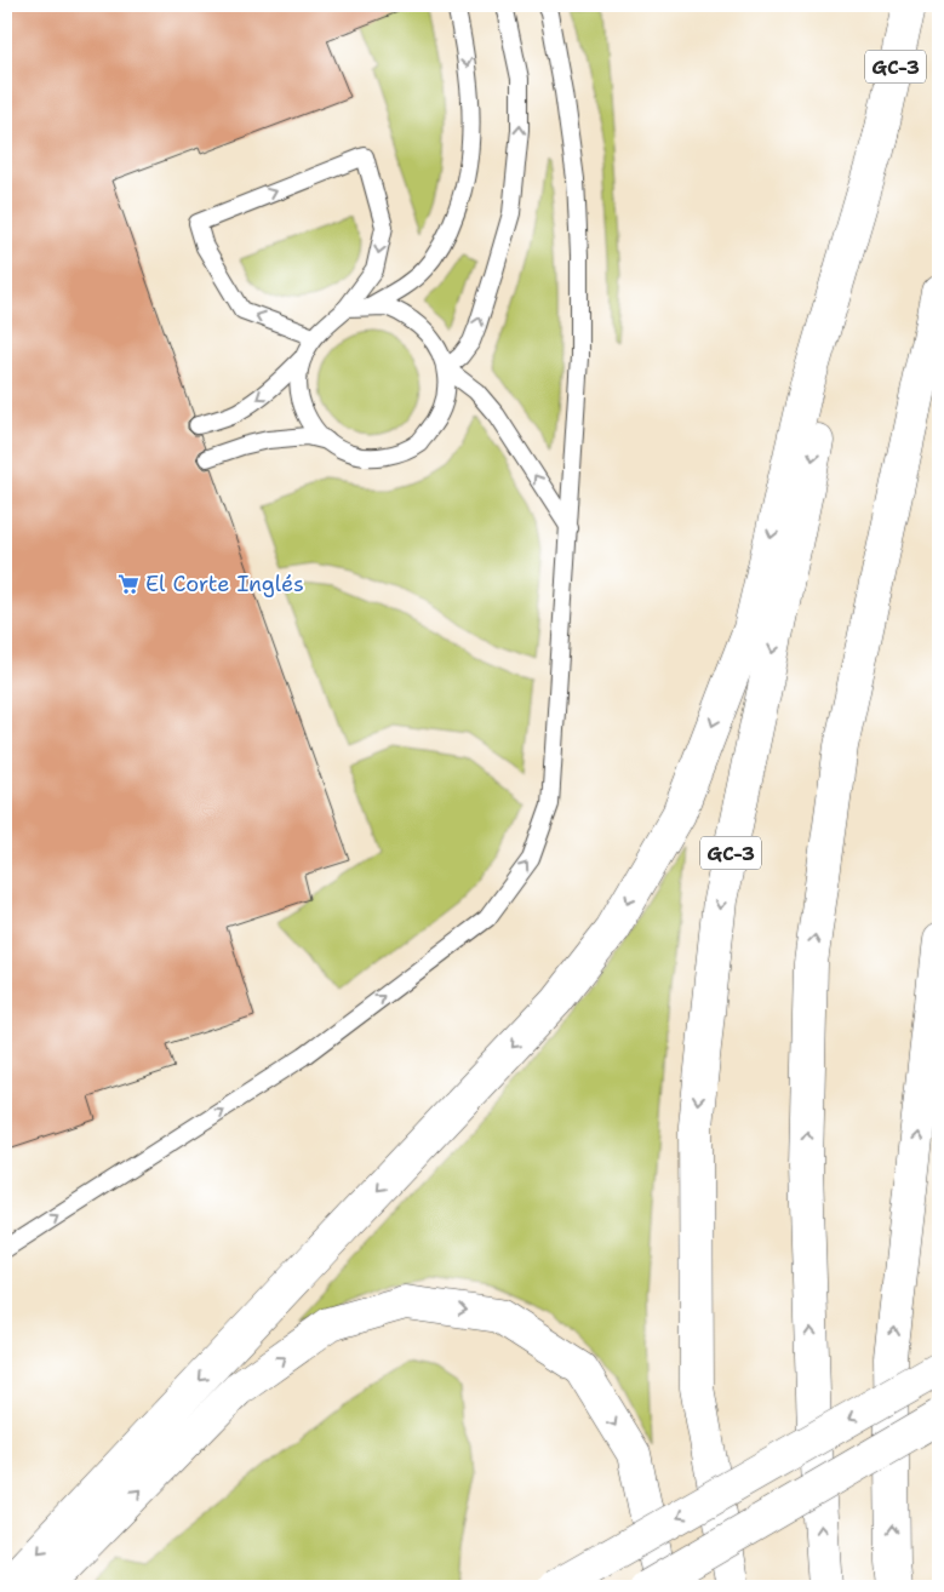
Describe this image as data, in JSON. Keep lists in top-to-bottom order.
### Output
{
  "streets": {
    "main road": ["GC-3"]
  },
  "places": {
    "supermarket": ["El Corte Inglés"]
  }
}
